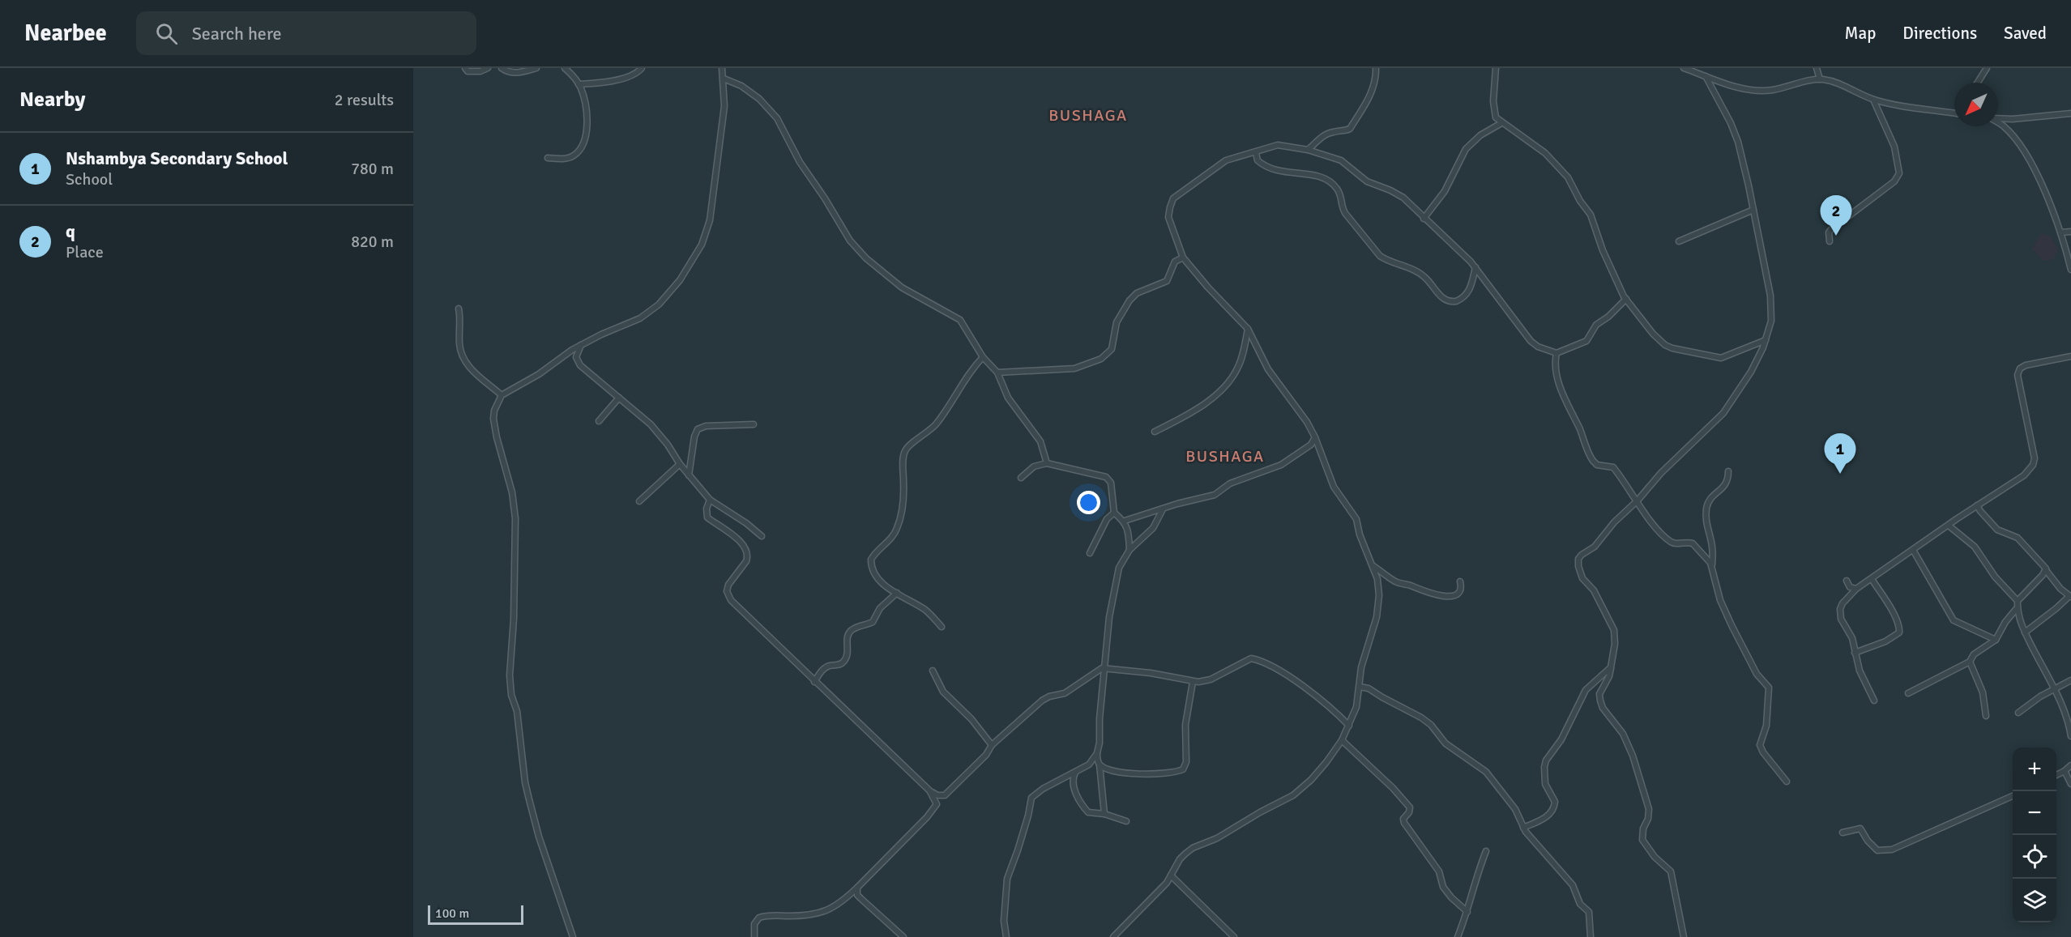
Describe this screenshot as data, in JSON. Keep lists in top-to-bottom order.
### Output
{
  "districts": ["BUSHAGA", "BUSHAGA"],
  "scale_bar": "100 m",
  "north": "bottom left",
  "page": {
    "header": "Nearbee",
    "search": "Search here",
    "nav": ["Map", "Directions", "Saved"],
    "heading": ["Nearby", "2 results"],
    "list": [
      {
        "mark": "1",
        "name": "Nshambya Secondary School",
        "note": "School",
        "value": "780 m"
      },
      {
        "mark": "2",
        "name": "q",
        "note": "Place",
        "value": "820 m"
      }
    ],
    "pins": ["2", "1"],
    "map_buttons": ["+", "−"],
    "scale": "100 m"
  }
}
